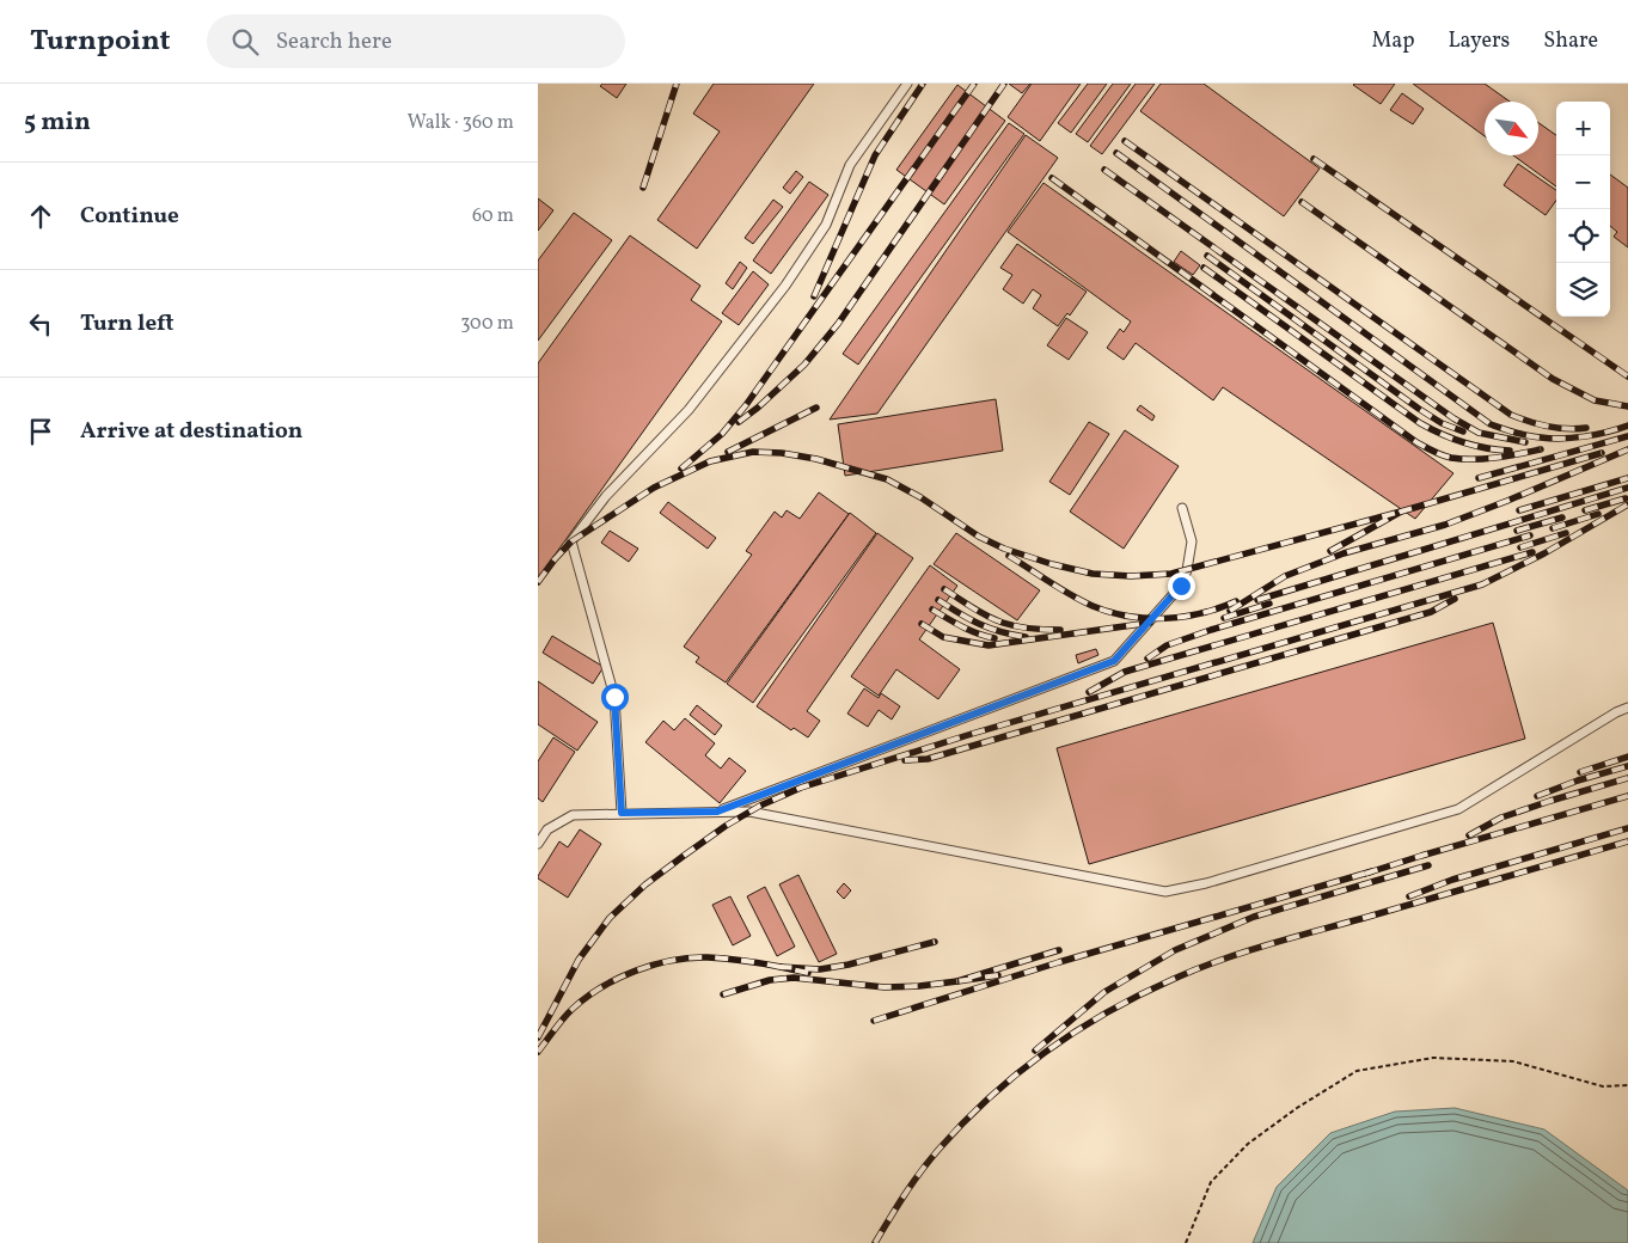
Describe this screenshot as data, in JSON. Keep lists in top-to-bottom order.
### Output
{
  "north": "bottom right",
  "page": {
    "header": "Turnpoint",
    "search": "Search here",
    "nav": ["Map", "Layers", "Share"],
    "heading": ["5 min", "Walk · 360 m"],
    "map_buttons": ["+", "−"],
    "list": [
      ["Continue", "60 m"],
      ["Turn left", "300 m"],
      "Arrive at destination"
    ]
  }
}
